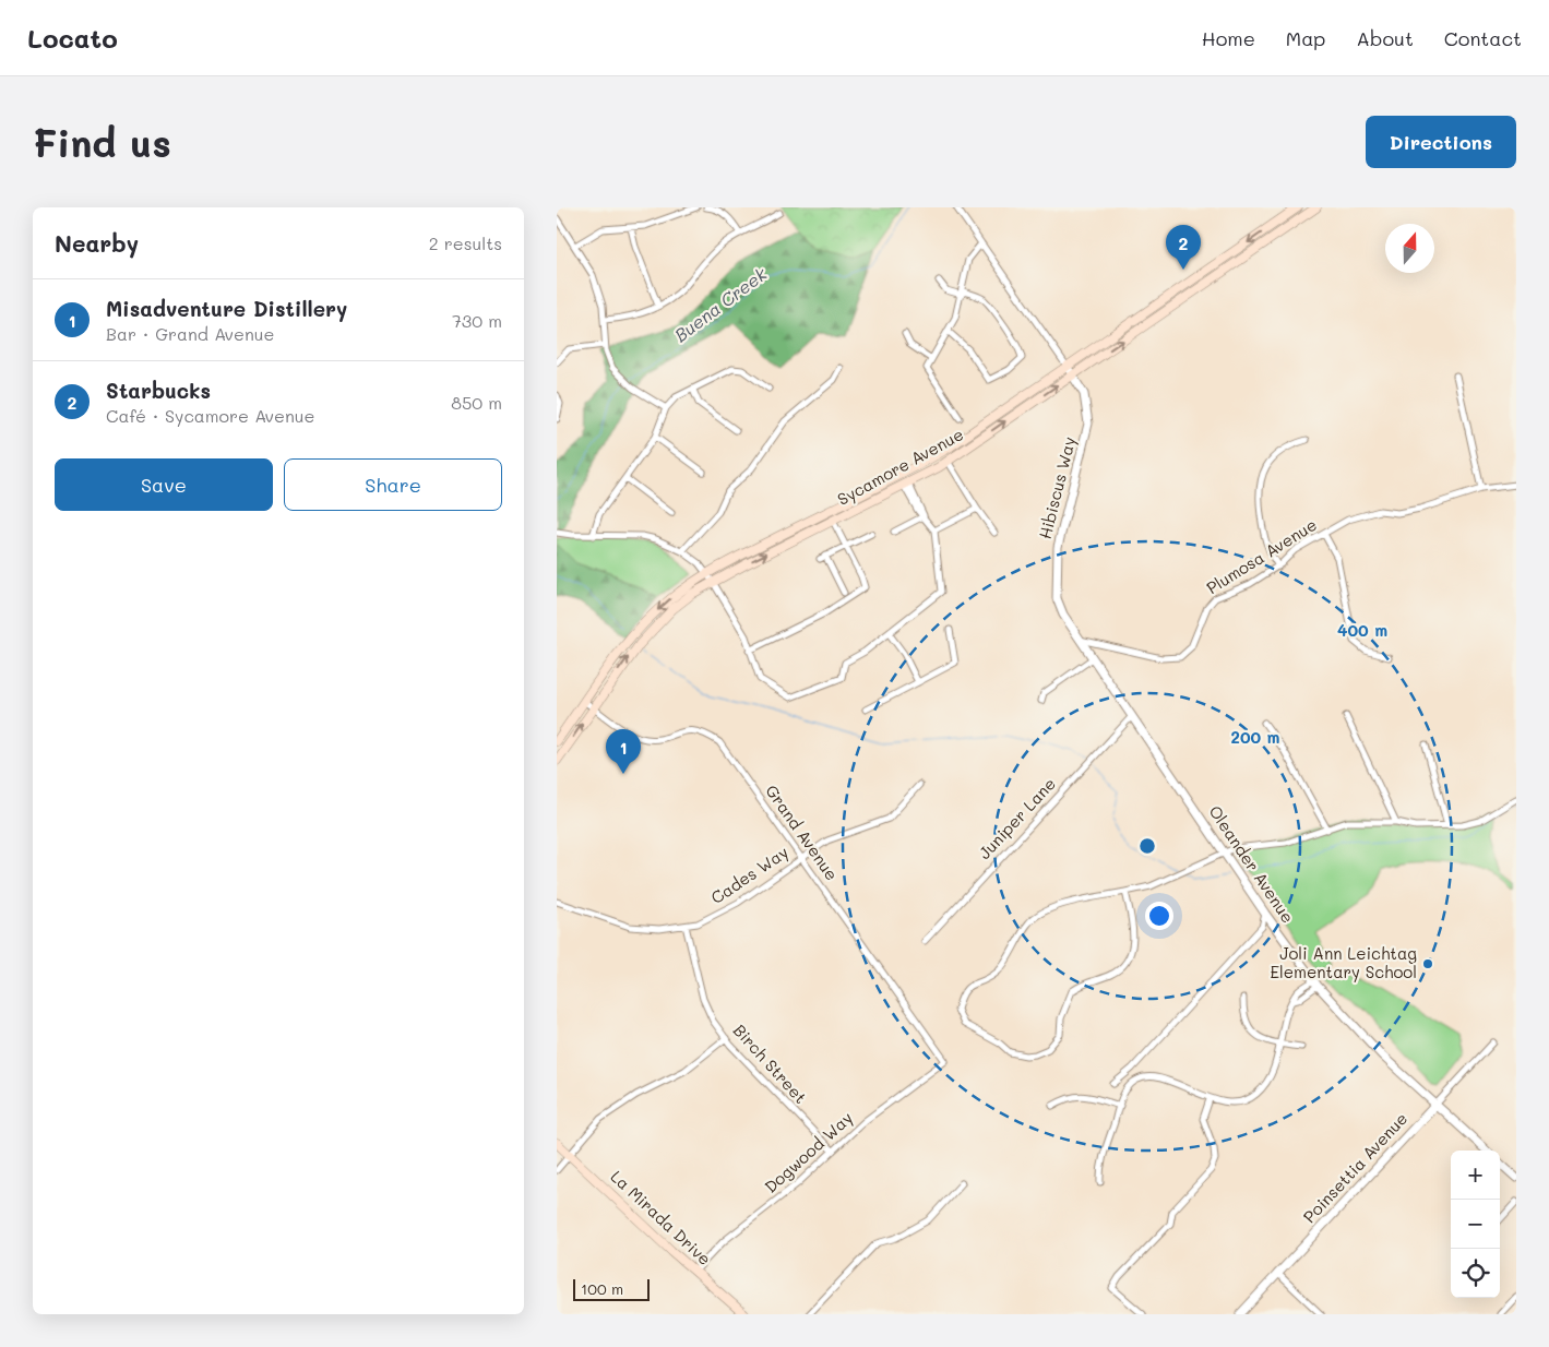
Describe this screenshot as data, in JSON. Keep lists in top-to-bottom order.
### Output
{
  "streets": {
    "main road": ["Sycamore Avenue", "La Mirada Drive"],
    "street": [
      "Hibiscus Way",
      "Plumosa Avenue",
      "Juniper Lane",
      "Grand Avenue",
      "Oleander Avenue",
      "Cades Way",
      "Birch Street",
      "Dogwood Way",
      "Poinsettia Avenue"
    ]
  },
  "crossings": [
    ["Sycamore Avenue", "Hibiscus Way"],
    ["Sycamore Avenue", "Grand Avenue"],
    ["Hibiscus Way", "Plumosa Avenue"],
    ["Hibiscus Way", "Oleander Avenue"],
    ["Plumosa Avenue", "Oleander Avenue"],
    ["Juniper Lane", "Oleander Avenue"],
    ["Grand Avenue", "Cades Way"],
    ["Grand Avenue", "Dogwood Way"],
    ["Oleander Avenue", "Poinsettia Avenue"],
    ["Cades Way", "Birch Street"],
    ["Birch Street", "Dogwood Way"],
    ["Dogwood Way", "La Mirada Drive"]
  ],
  "water": ["Buena Creek"],
  "places": ["Joli Ann Leichtag Elementary School"],
  "scale_bar": "100 m",
  "north": "top",
  "page": {
    "header": "Locato",
    "nav": [
      "Home",
      "Map",
      "About",
      "Contact"
    ],
    "buttons": [
      "Directions",
      ["Save", "Share"]
    ],
    "title": "Find us",
    "heading": ["Nearby", "2 results"],
    "pins": ["2", "1"],
    "list": [
      {
        "mark": "1",
        "name": "Misadventure Distillery",
        "note": "Bar · Grand Avenue",
        "value": "730 m"
      },
      {
        "mark": "2",
        "name": "Starbucks",
        "note": "Café · Sycamore Avenue",
        "value": "850 m"
      }
    ],
    "map_buttons": ["+", "−"],
    "scale": "100 m"
  },
  "rings": ["400 m", "200 m"]
}
